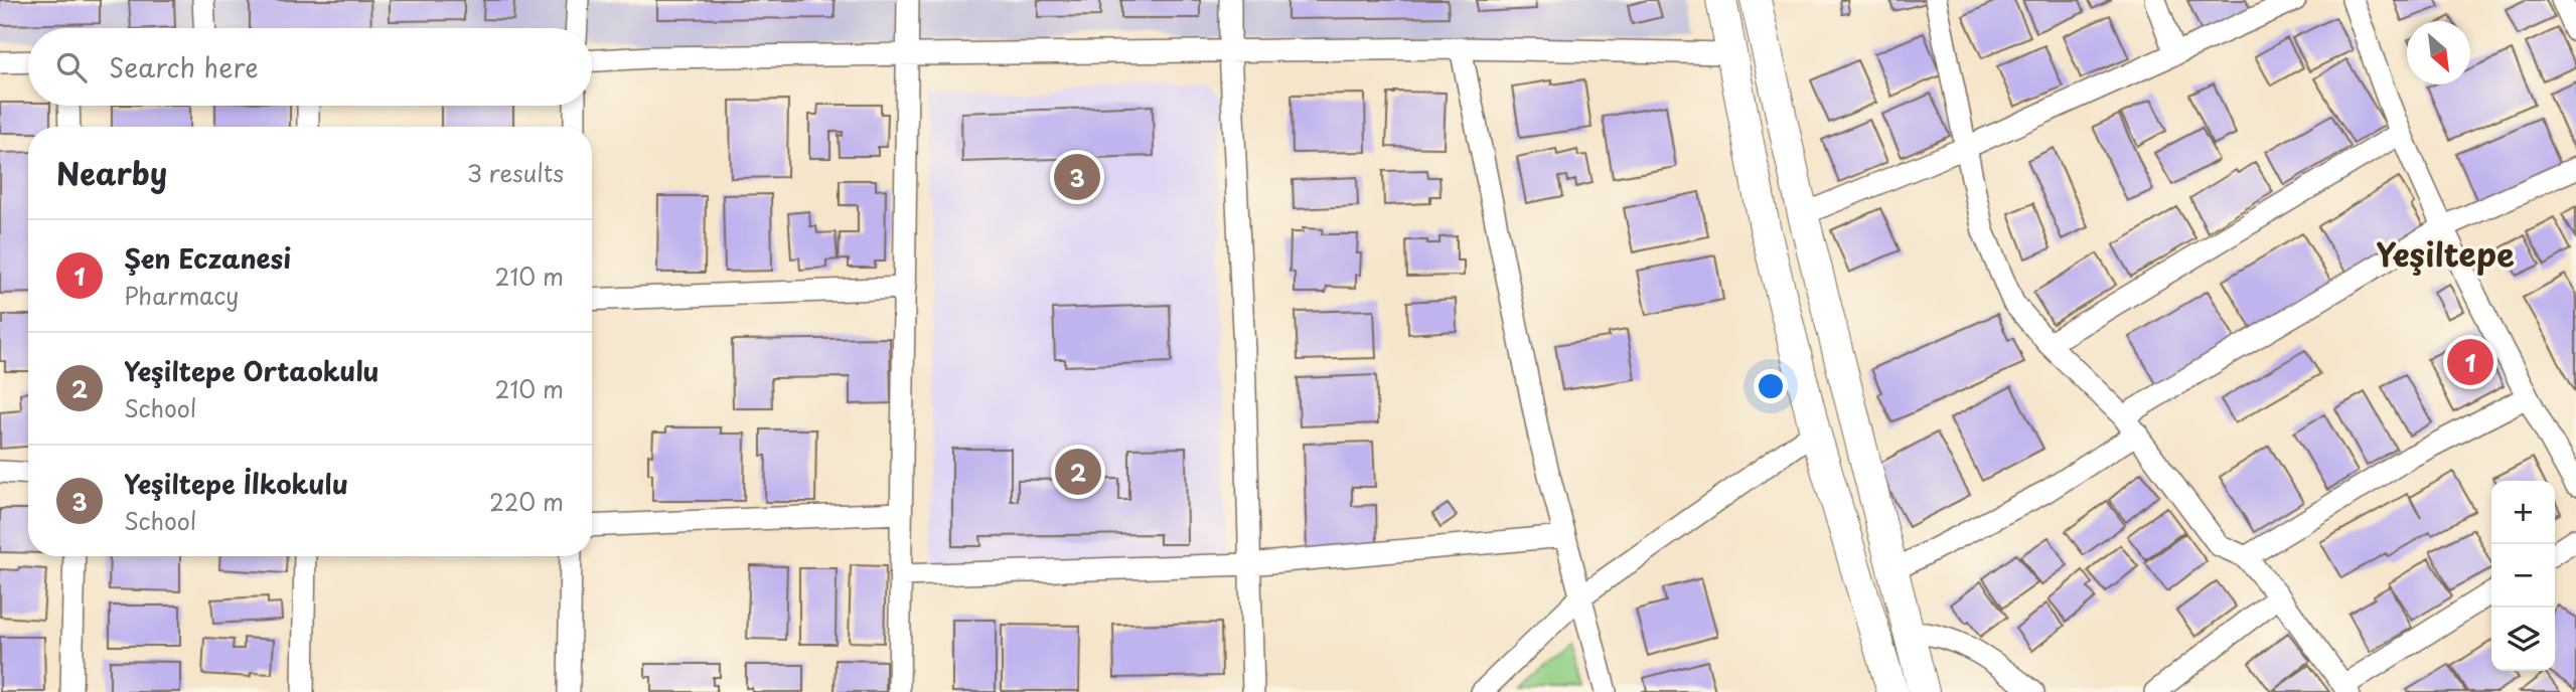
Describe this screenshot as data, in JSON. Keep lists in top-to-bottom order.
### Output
{
  "districts": ["Yeşiltepe"],
  "north": "bottom right",
  "page": {
    "search": "Search here",
    "heading": ["Nearby", "3 results"],
    "pins": ["3", "1", "2"],
    "list": [
      {
        "mark": "1",
        "name": "Şen Eczanesi",
        "note": "Pharmacy",
        "value": "210 m"
      },
      {
        "mark": "2",
        "name": "Yeşiltepe Ortaokulu",
        "note": "School",
        "value": "210 m"
      },
      {
        "mark": "3",
        "name": "Yeşiltepe İlkokulu",
        "note": "School",
        "value": "220 m"
      }
    ],
    "map_buttons": ["+", "−"]
  }
}
